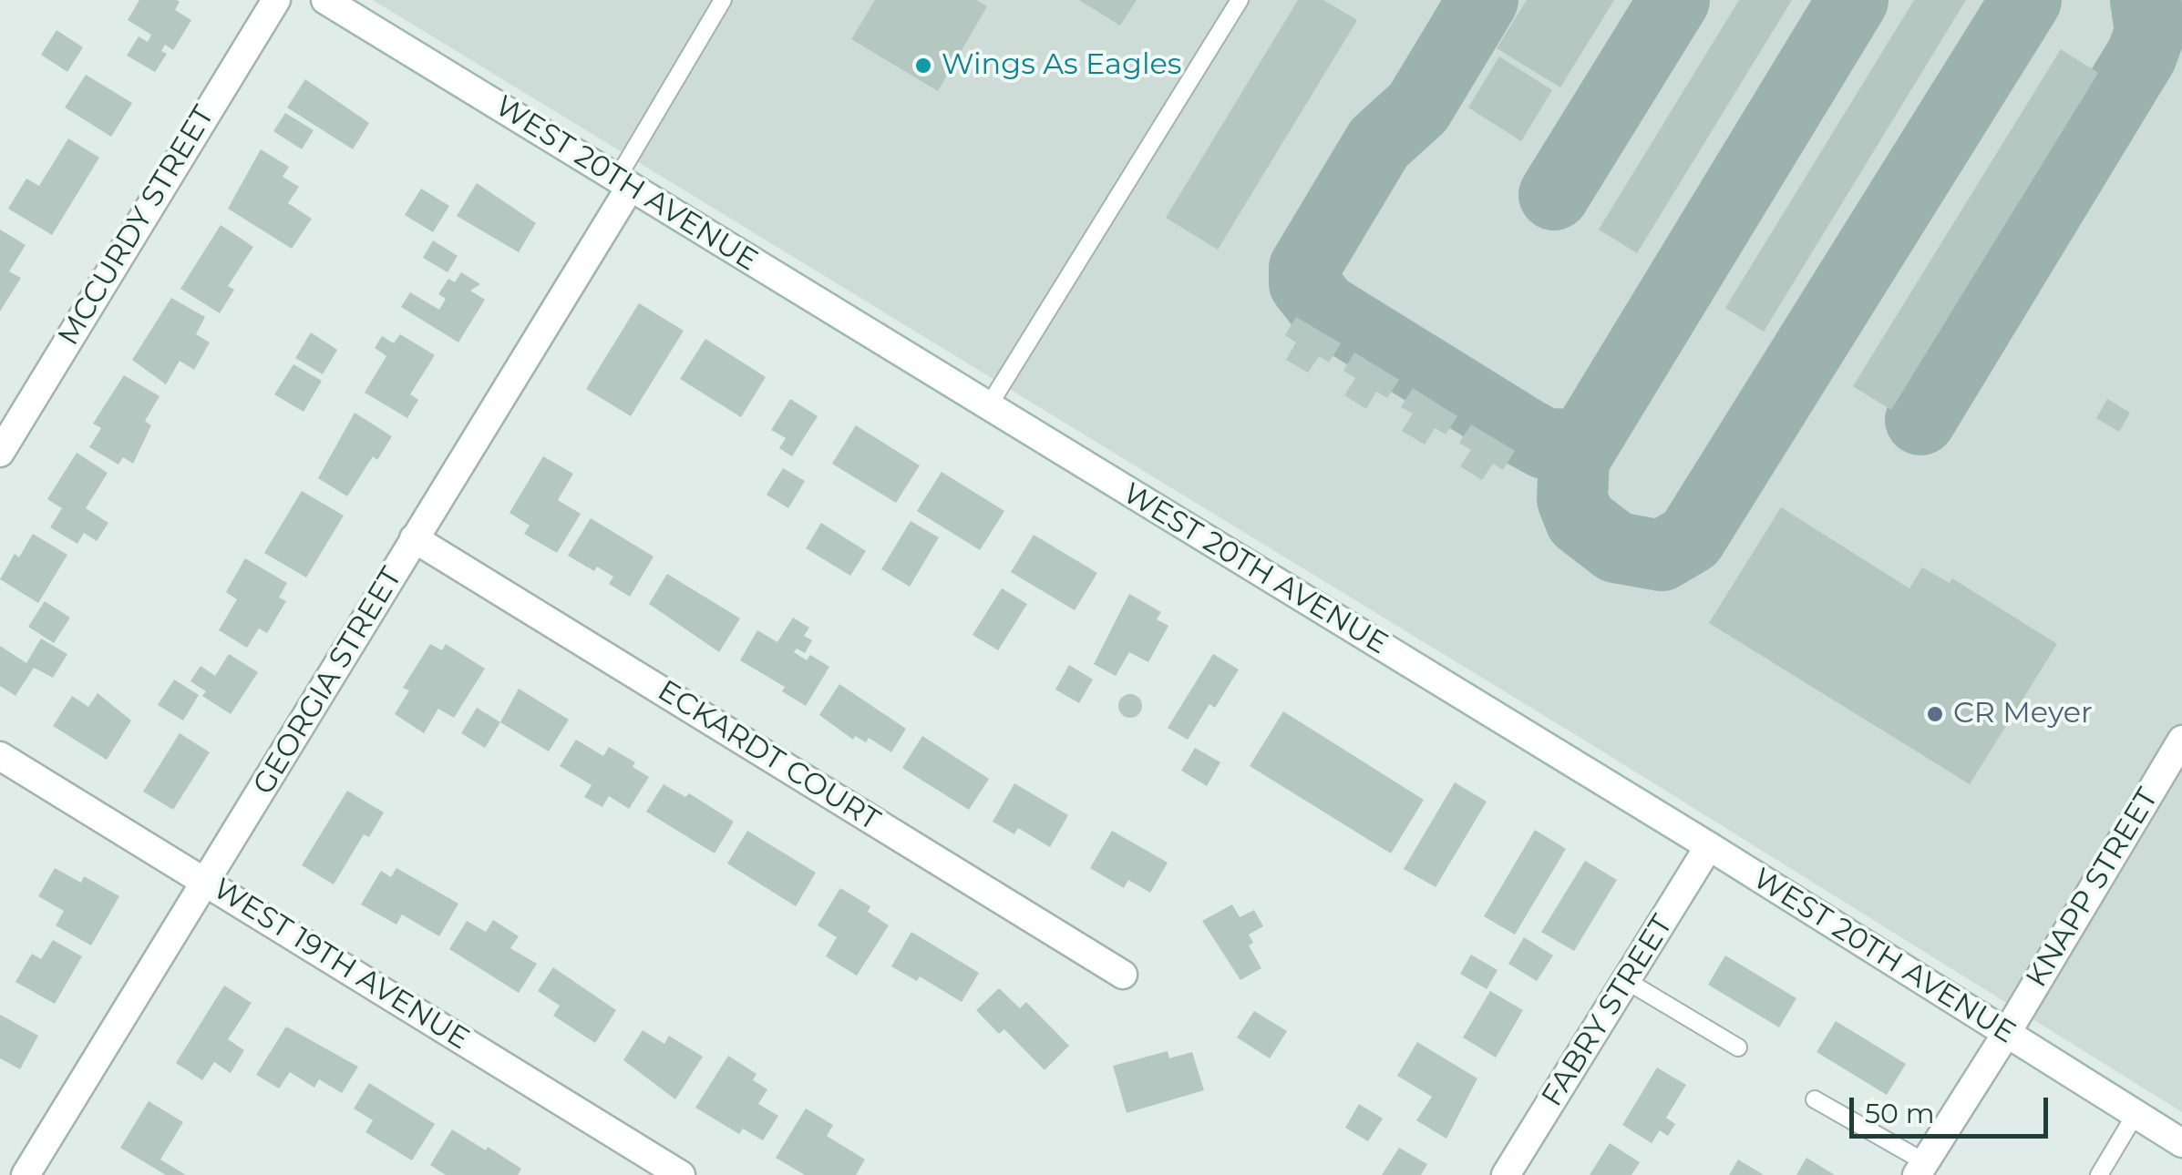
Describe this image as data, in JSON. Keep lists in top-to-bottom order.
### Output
{
  "streets": {
    "street": [
      "WEST 20TH AVENUE",
      "MCCURDY STREET",
      "GEORGIA STREET",
      "ECKARDT COURT",
      "KNAPP STREET",
      "WEST 19TH AVENUE",
      "FABRY STREET"
    ]
  },
  "crossings": [
    ["WEST 20TH AVENUE", "GEORGIA STREET"],
    ["WEST 20TH AVENUE", "KNAPP STREET"],
    ["WEST 20TH AVENUE", "FABRY STREET"],
    ["GEORGIA STREET", "ECKARDT COURT"],
    ["GEORGIA STREET", "WEST 19TH AVENUE"]
  ],
  "places": ["Wings As Eagles", "CR Meyer"],
  "scale_bar": "50 m"
}
